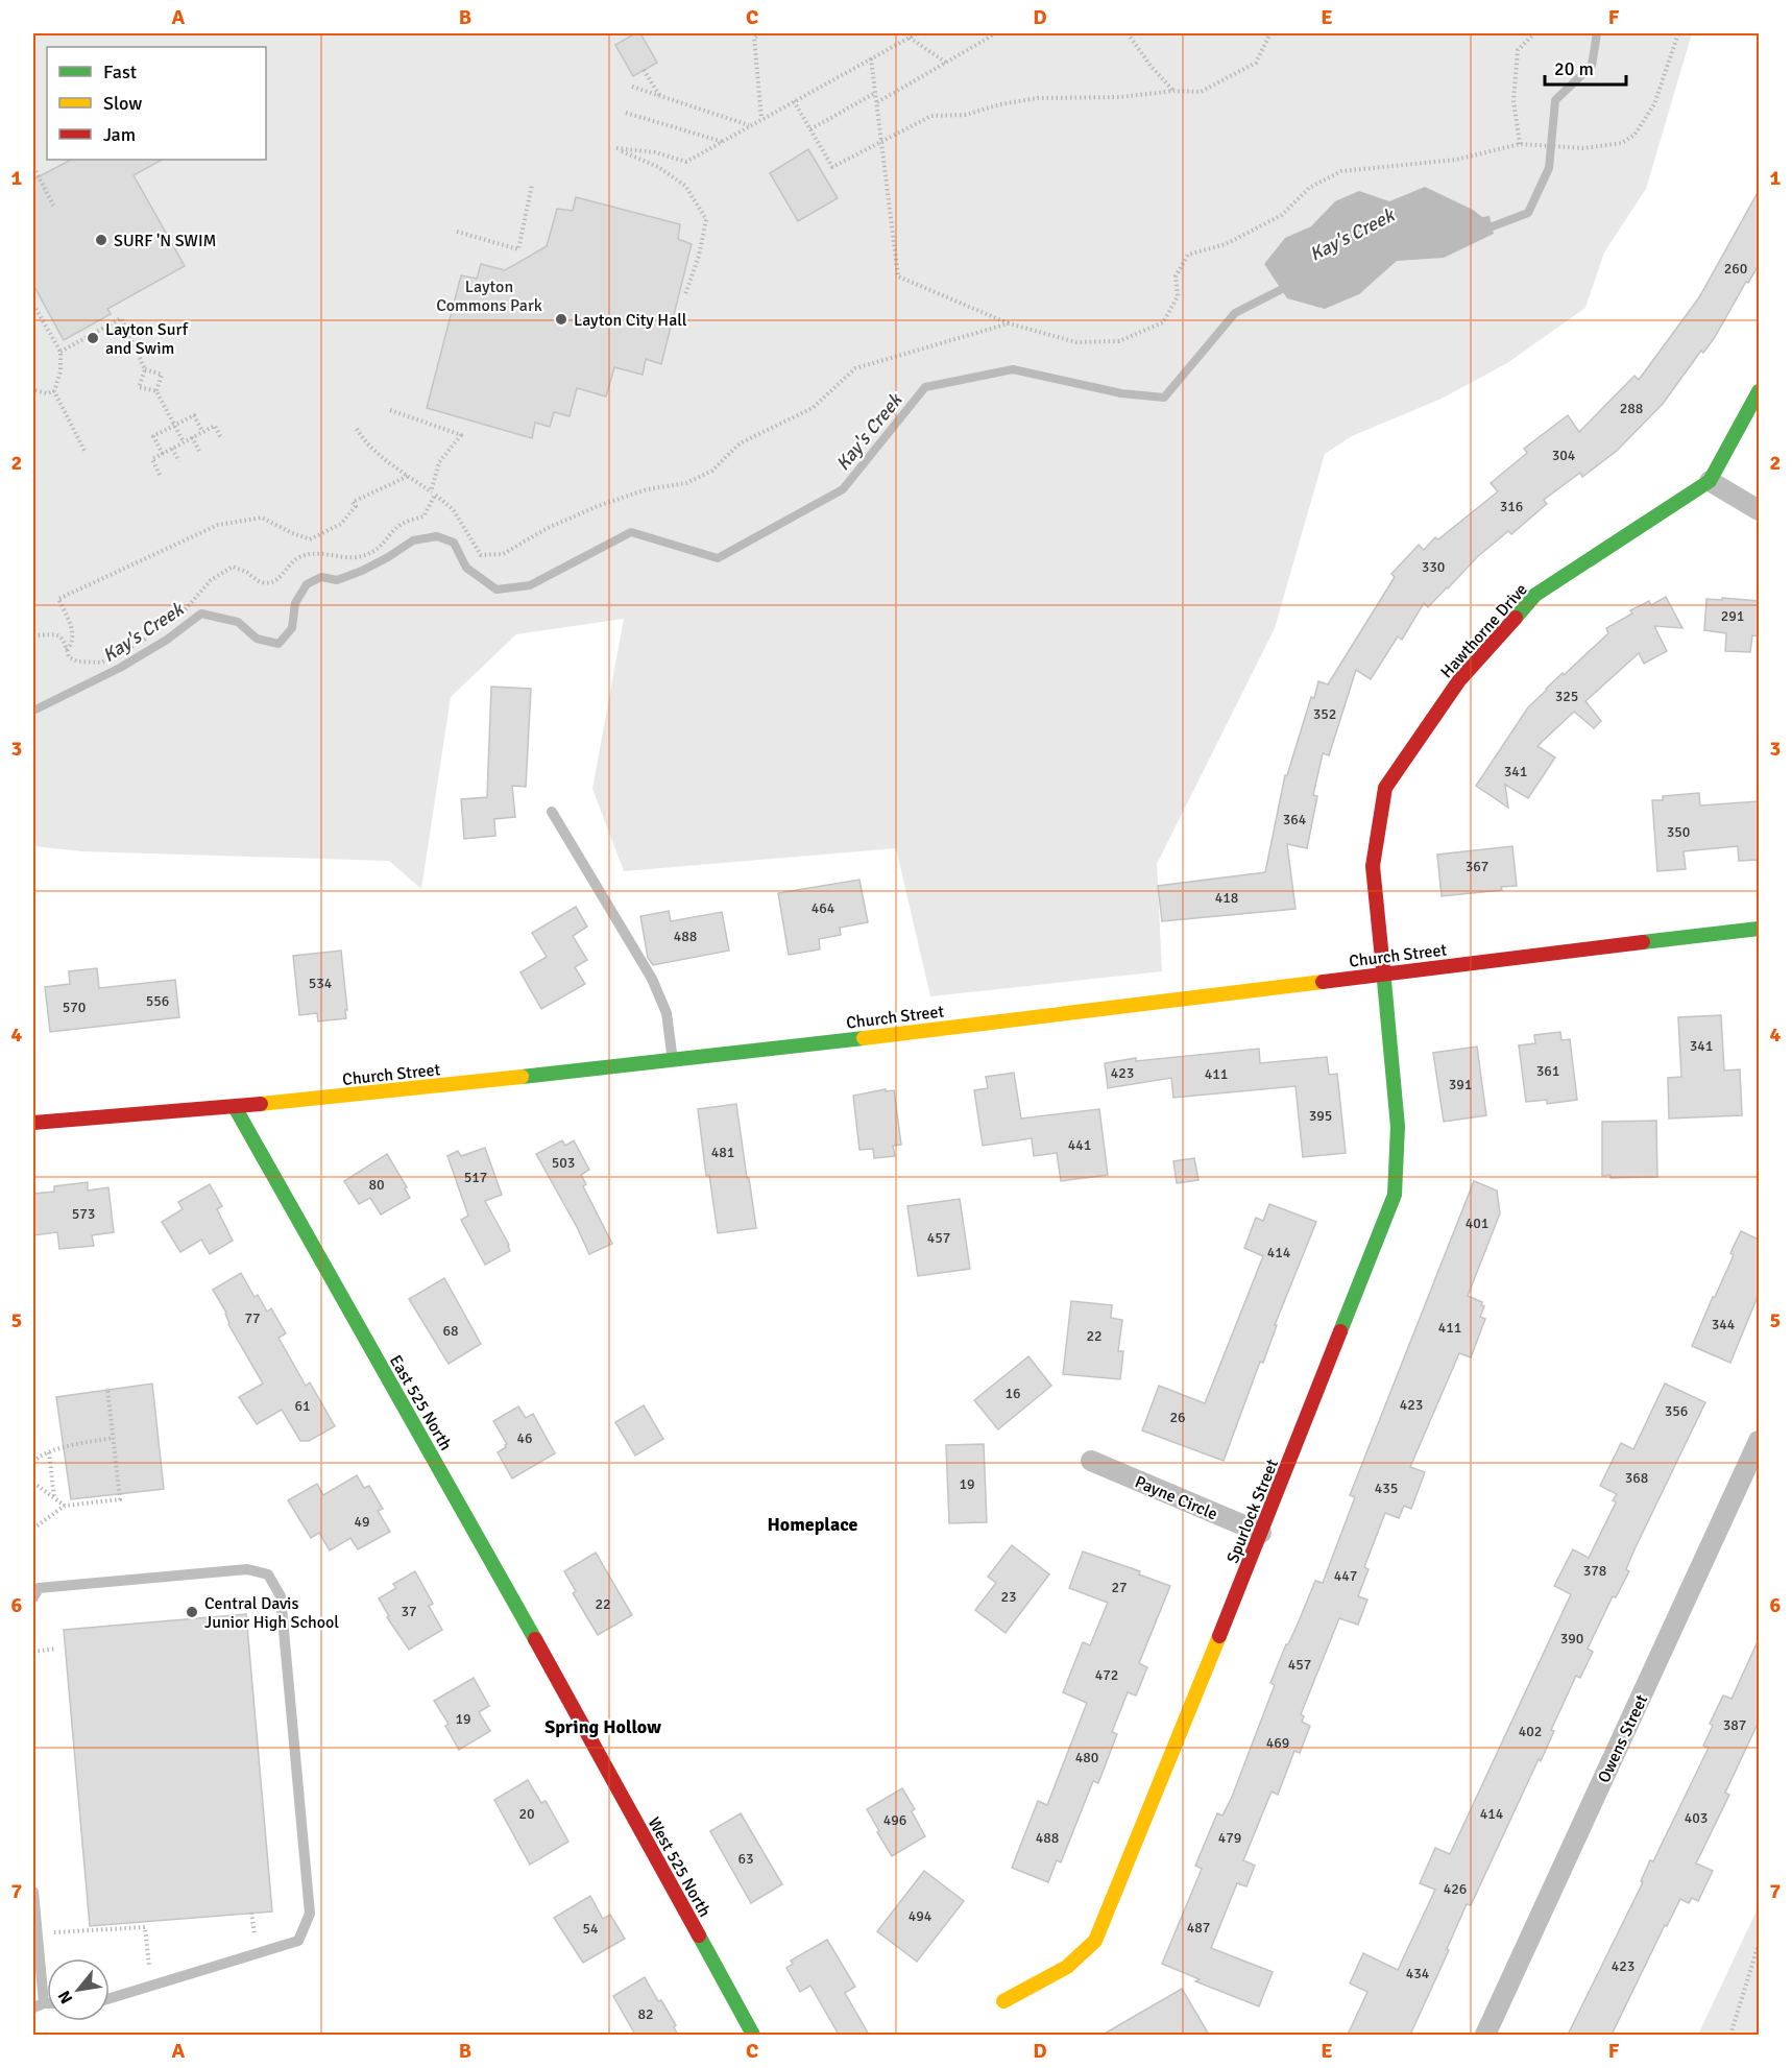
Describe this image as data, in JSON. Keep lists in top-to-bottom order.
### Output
{
  "streets": {
    "street": [
      "Hawthorne Drive",
      "Church Street",
      "East 525 North",
      "Payne Circle",
      "Spurlock Street",
      "Owens Street",
      "West 525 North"
    ]
  },
  "crossings": [
    ["Hawthorne Drive", "Church Street"],
    ["Hawthorne Drive", "Spurlock Street"],
    ["Church Street", "East 525 North"],
    ["Church Street", "Spurlock Street"],
    ["East 525 North", "West 525 North"],
    ["Payne Circle", "Spurlock Street"]
  ],
  "districts": ["Homeplace", "Spring Hollow"],
  "water": ["Kay's Creek"],
  "parks": ["Layton Commons Park"],
  "places": [
    "SURF 'N SWIM",
    "Layton City Hall",
    "Layton Surf and Swim",
    "Central Davis Junior High School"
  ],
  "house_numbers": [
    "260",
    "288",
    "304",
    "316",
    "330",
    "291",
    "325",
    "352",
    "341",
    "364",
    "350",
    "367",
    "418",
    "464",
    "488",
    "534",
    "556",
    "570",
    "341",
    "361",
    "423",
    "411",
    "391",
    "395",
    "441",
    "481",
    "503",
    "517",
    "80",
    "573",
    "401",
    "457",
    "414",
    "77",
    "344",
    "411",
    "68",
    "22",
    "16",
    "423",
    "61",
    "356",
    "26",
    "46",
    "368",
    "19",
    "435",
    "49",
    "378",
    "447",
    "27",
    "23",
    "22",
    "37",
    "390",
    "457",
    "472",
    "19",
    "387",
    "402",
    "469",
    "480",
    "20",
    "414",
    "403",
    "496",
    "488",
    "479",
    "63",
    "426",
    "494",
    "487",
    "54",
    "423",
    "434",
    "82"
  ],
  "legend": ["Fast", "Slow", "Jam"],
  "scale_bar": "20 m",
  "north": "bottom left",
  "grid": {
    "columns": [
      "A",
      "B",
      "C",
      "D",
      "E",
      "F"
    ],
    "rows": [
      "1",
      "2",
      "3",
      "4",
      "5",
      "6",
      "7"
    ]
  }
}
